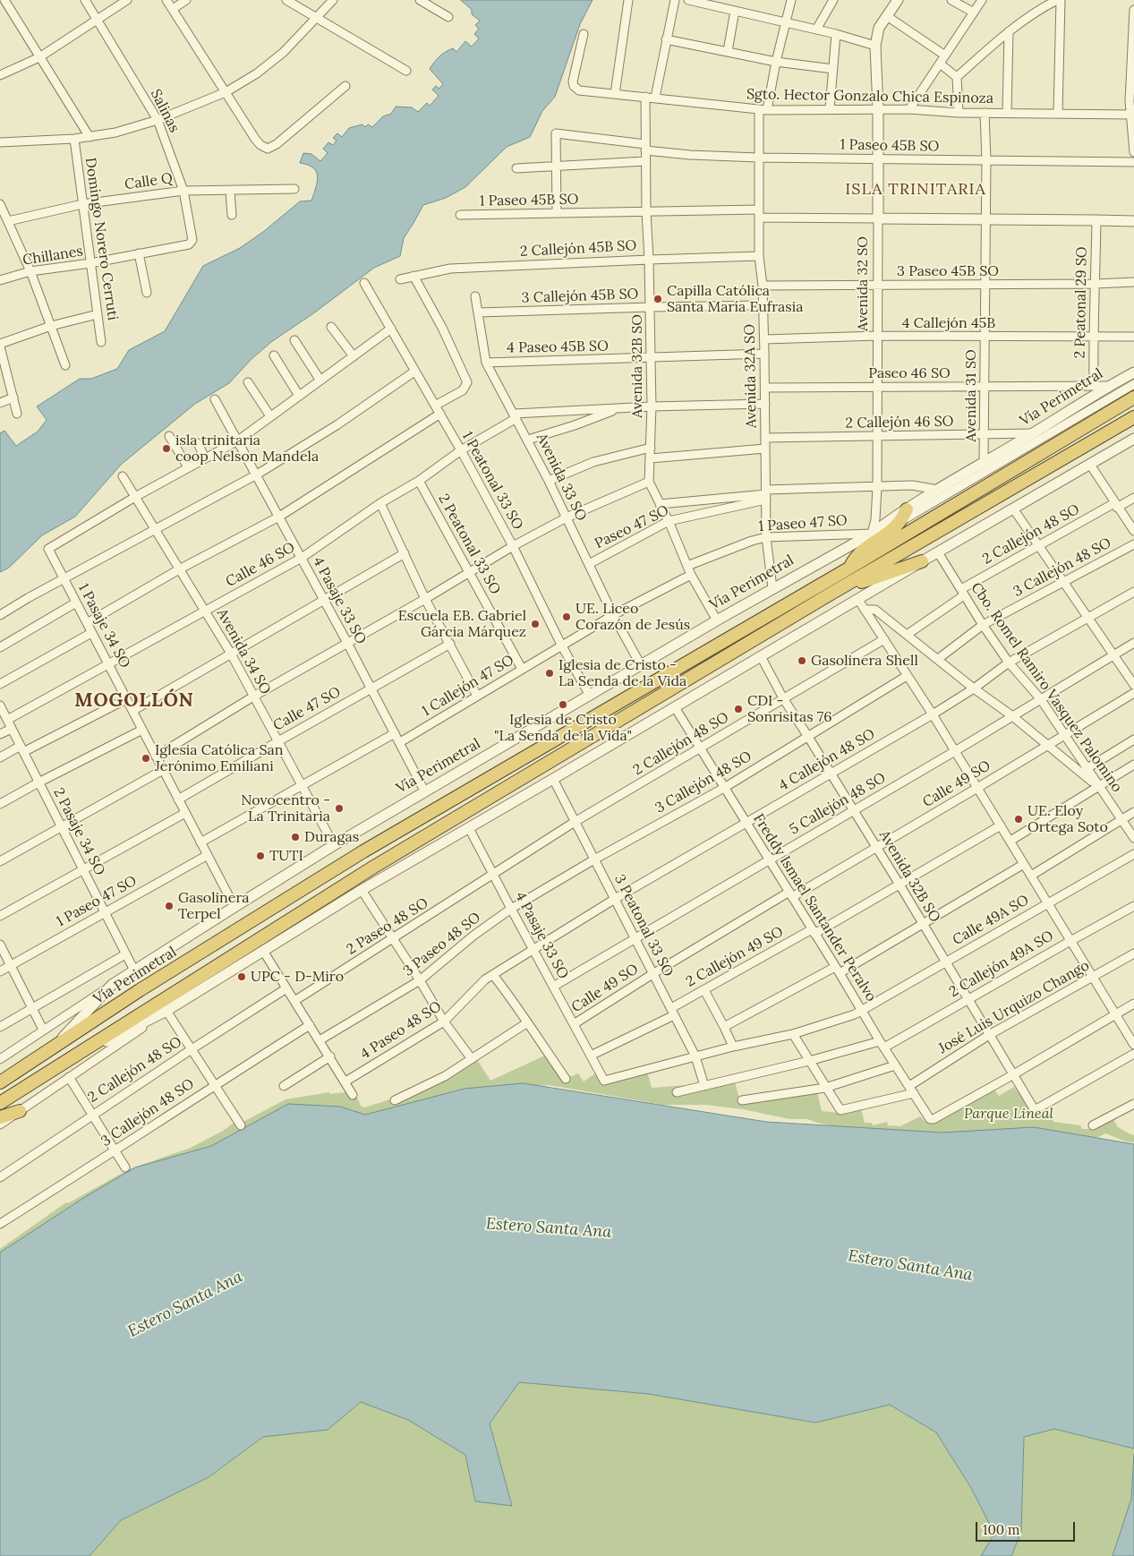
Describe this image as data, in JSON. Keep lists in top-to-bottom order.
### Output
{
  "streets": {
    "highway": ["Vía Perimetral"],
    "street": [
      "Sgto. Hector Gonzalo Chica Espinoza",
      "Salinas",
      "1 Paseo 45B SO",
      "Calle Q",
      "Domingo Norero Cerruti",
      "2 Callejón 45B SO",
      "Chillanes",
      "3 Paseo 45B SO",
      "Avenida 32 SO",
      "3 Callejón 45B SO",
      "2 Peatonal 29 SO",
      "4 Callejón 45B",
      "4 Paseo 45B SO",
      "Avenida 32B SO",
      "Paseo 46 SO",
      "Avenida 32A SO",
      "Avenida 31 SO",
      "2 Callejón 46 SO",
      "Avenida 33 SO",
      "1 Peatonal 33 SO",
      "1 Paseo 47 SO",
      "Paseo 47 SO",
      "2 Callejón 48 SO",
      "2 Peatonal 33 SO",
      "Calle 46 SO",
      "3 Callejón 48 SO",
      "4 Pasaje 33 SO",
      "1 Pasaje 34 SO",
      "Avenida 34 SO",
      "1 Callejón 47 SO",
      "Cbo. Romel Ramiro Vasquez Palomino",
      "Calle 47 SO",
      "4 Callejón 48 SO",
      "Calle 49 SO",
      "5 Callejón 48 SO",
      "2 Pasaje 34 SO",
      "Freddy Ismael Santander Peralvo",
      "Calle 49A SO",
      "3 Peatonal 33 SO",
      "2 Paseo 48 SO",
      "3 Paseo 48 SO",
      "2 Callejón 49 SO",
      "2 Callejón 49A SO",
      "José Luis Urquizo Chango",
      "4 Paseo 48 SO"
    ]
  },
  "crossings": [
    ["Sgto. Hector Gonzalo Chica Espinoza", "Avenida 32 SO"],
    ["Sgto. Hector Gonzalo Chica Espinoza", "Avenida 32B SO"],
    ["Sgto. Hector Gonzalo Chica Espinoza", "Avenida 32A SO"],
    ["Sgto. Hector Gonzalo Chica Espinoza", "Avenida 31 SO"],
    ["Salinas", "Calle Q"],
    ["Salinas", "Chillanes"],
    ["1 Paseo 45B SO", "Avenida 32 SO"],
    ["1 Paseo 45B SO", "Avenida 32B SO"],
    ["1 Paseo 45B SO", "Avenida 32A SO"],
    ["1 Paseo 45B SO", "Avenida 31 SO"],
    ["Calle Q", "Domingo Norero Cerruti"],
    ["Domingo Norero Cerruti", "Chillanes"],
    ["2 Callejón 45B SO", "Avenida 32B SO"],
    ["2 Callejón 45B SO", "Avenida 32A SO"],
    ["3 Paseo 45B SO", "Avenida 32 SO"],
    ["3 Paseo 45B SO", "2 Peatonal 29 SO"],
    ["3 Paseo 45B SO", "Avenida 32A SO"],
    ["3 Paseo 45B SO", "Avenida 31 SO"],
    ["Avenida 32 SO", "4 Callejón 45B"],
    ["Avenida 32 SO", "Paseo 46 SO"],
    ["Avenida 32 SO", "Vía Perimetral"],
    ["Avenida 32 SO", "2 Callejón 46 SO"],
    ["Avenida 32 SO", "1 Paseo 47 SO"],
    ["Avenida 32 SO", "Paseo 47 SO"],
    ["3 Callejón 45B SO", "Avenida 32B SO"],
    ["3 Callejón 45B SO", "Avenida 32A SO"],
    ["3 Callejón 45B SO", "Avenida 33 SO"],
    ["2 Peatonal 29 SO", "4 Callejón 45B"],
    ["2 Peatonal 29 SO", "Paseo 46 SO"],
    ["4 Callejón 45B", "Avenida 32A SO"],
    ["4 Callejón 45B", "Avenida 31 SO"],
    ["4 Paseo 45B SO", "Avenida 32B SO"],
    ["4 Paseo 45B SO", "Avenida 32A SO"],
    ["4 Paseo 45B SO", "Avenida 33 SO"],
    ["Avenida 32B SO", "Vía Perimetral"],
    ["Avenida 32B SO", "1 Paseo 47 SO"],
    ["Avenida 32B SO", "Paseo 47 SO"],
    ["Avenida 32B SO", "2 Callejón 48 SO"],
    ["Avenida 32B SO", "3 Callejón 48 SO"],
    ["Avenida 32B SO", "1 Callejón 47 SO"],
    ["Avenida 32B SO", "4 Callejón 48 SO"],
    ["Avenida 32B SO", "Calle 49 SO"],
    ["Avenida 32B SO", "5 Callejón 48 SO"],
    ["Avenida 32B SO", "Freddy Ismael Santander Peralvo"],
    ["Avenida 32B SO", "Calle 49A SO"],
    ["Avenida 32B SO", "2 Callejón 49 SO"],
    ["Avenida 32B SO", "2 Callejón 49A SO"],
    ["Avenida 32B SO", "José Luis Urquizo Chango"],
    ["Paseo 46 SO", "Avenida 32A SO"],
    ["Paseo 46 SO", "Avenida 31 SO"],
    ["Paseo 46 SO", "Vía Perimetral"],
    ["Avenida 32A SO", "Vía Perimetral"],
    ["Avenida 32A SO", "2 Callejón 46 SO"],
    ["Avenida 32A SO", "1 Paseo 47 SO"],
    ["Avenida 32A SO", "Paseo 47 SO"],
    ["Avenida 31 SO", "Vía Perimetral"],
    ["Avenida 31 SO", "2 Callejón 46 SO"],
    ["Vía Perimetral", "2 Callejón 46 SO"],
    ["Vía Perimetral", "Avenida 33 SO"],
    ["Vía Perimetral", "1 Peatonal 33 SO"],
    ["Vía Perimetral", "1 Paseo 47 SO"],
    ["Vía Perimetral", "Paseo 47 SO"],
    ["Vía Perimetral", "4 Pasaje 33 SO"],
    ["Vía Perimetral", "1 Pasaje 34 SO"],
    ["Vía Perimetral", "Avenida 34 SO"],
    ["Vía Perimetral", "2 Pasaje 34 SO"],
    ["Avenida 33 SO", "Paseo 47 SO"],
    ["Avenida 33 SO", "Calle 46 SO"],
    ["Avenida 33 SO", "1 Callejón 47 SO"],
    ["1 Peatonal 33 SO", "Calle 46 SO"],
    ["1 Peatonal 33 SO", "1 Callejón 47 SO"],
    ["1 Paseo 47 SO", "1 Pasaje 34 SO"],
    ["1 Paseo 47 SO", "2 Pasaje 34 SO"],
    ["2 Callejón 48 SO", "4 Pasaje 33 SO"],
    ["2 Callejón 48 SO", "Cbo. Romel Ramiro Vasquez Palomino"],
    ["2 Callejón 48 SO", "Freddy Ismael Santander Peralvo"],
    ["2 Callejón 48 SO", "3 Peatonal 33 SO"],
    ["2 Callejón 48 SO", "2 Paseo 48 SO"],
    ["2 Peatonal 33 SO", "Calle 46 SO"],
    ["2 Peatonal 33 SO", "1 Callejón 47 SO"],
    ["Calle 46 SO", "4 Pasaje 33 SO"],
    ["Calle 46 SO", "1 Pasaje 34 SO"],
    ["Calle 46 SO", "Avenida 34 SO"],
    ["Calle 46 SO", "2 Pasaje 34 SO"],
    ["3 Callejón 48 SO", "4 Pasaje 33 SO"],
    ["3 Callejón 48 SO", "Cbo. Romel Ramiro Vasquez Palomino"],
    ["3 Callejón 48 SO", "Freddy Ismael Santander Peralvo"],
    ["3 Callejón 48 SO", "3 Peatonal 33 SO"],
    ["3 Callejón 48 SO", "3 Paseo 48 SO"],
    ["4 Pasaje 33 SO", "1 Callejón 47 SO"],
    ["4 Pasaje 33 SO", "Calle 47 SO"],
    ["4 Pasaje 33 SO", "4 Callejón 48 SO"],
    ["4 Pasaje 33 SO", "Calle 49 SO"],
    ["4 Pasaje 33 SO", "5 Callejón 48 SO"],
    ["4 Pasaje 33 SO", "Calle 49A SO"],
    ["4 Pasaje 33 SO", "3 Peatonal 33 SO"],
    ["4 Pasaje 33 SO", "2 Paseo 48 SO"],
    ["4 Pasaje 33 SO", "3 Paseo 48 SO"],
    ["4 Pasaje 33 SO", "2 Callejón 49 SO"],
    ["4 Pasaje 33 SO", "4 Paseo 48 SO"],
    ["1 Pasaje 34 SO", "Avenida 34 SO"],
    ["1 Pasaje 34 SO", "Calle 47 SO"],
    ["Avenida 34 SO", "Calle 47 SO"],
    ["Cbo. Romel Ramiro Vasquez Palomino", "4 Callejón 48 SO"],
    ["Cbo. Romel Ramiro Vasquez Palomino", "Calle 49 SO"],
    ["Cbo. Romel Ramiro Vasquez Palomino", "5 Callejón 48 SO"],
    ["4 Callejón 48 SO", "Freddy Ismael Santander Peralvo"],
    ["4 Callejón 48 SO", "3 Peatonal 33 SO"],
    ["4 Callejón 48 SO", "4 Paseo 48 SO"],
    ["Calle 49 SO", "Freddy Ismael Santander Peralvo"],
    ["Calle 49 SO", "3 Peatonal 33 SO"],
    ["5 Callejón 48 SO", "Freddy Ismael Santander Peralvo"],
    ["5 Callejón 48 SO", "3 Peatonal 33 SO"],
    ["Freddy Ismael Santander Peralvo", "Calle 49A SO"],
    ["Freddy Ismael Santander Peralvo", "2 Callejón 49 SO"],
    ["Freddy Ismael Santander Peralvo", "2 Callejón 49A SO"],
    ["Freddy Ismael Santander Peralvo", "José Luis Urquizo Chango"],
    ["Calle 49A SO", "3 Peatonal 33 SO"],
    ["3 Peatonal 33 SO", "2 Callejón 49 SO"],
    ["3 Peatonal 33 SO", "2 Callejón 49A SO"]
  ],
  "districts": ["ISLA TRINITARIA", "MOGOLLÓN"],
  "water": ["Estero Santa Ana"],
  "parks": ["Parque Lineal"],
  "places": [
    "Capilla Católica Santa María Eufrasia",
    "isla trinitaria coop Nelson Mandela",
    "UE. Liceo Corazón de Jesús",
    "Escuela EB. Gabriel Gárcia Márquez",
    "Gasolinera Shell",
    "Iglesia de Cristo - La Senda de la Vida",
    "Iglesia de Cristo \"La Senda de la Vida\"",
    "CDI - Sonrisitas 76",
    "Iglesia Católica San Jerónimo Emiliani",
    "Novocentro - La Trinitaria",
    "UE. Eloy Ortega Soto",
    "Duragas",
    "TUTI",
    "Gasolinera Terpel",
    "UPC - D-Miro"
  ],
  "scale_bar": "100 m"
}
